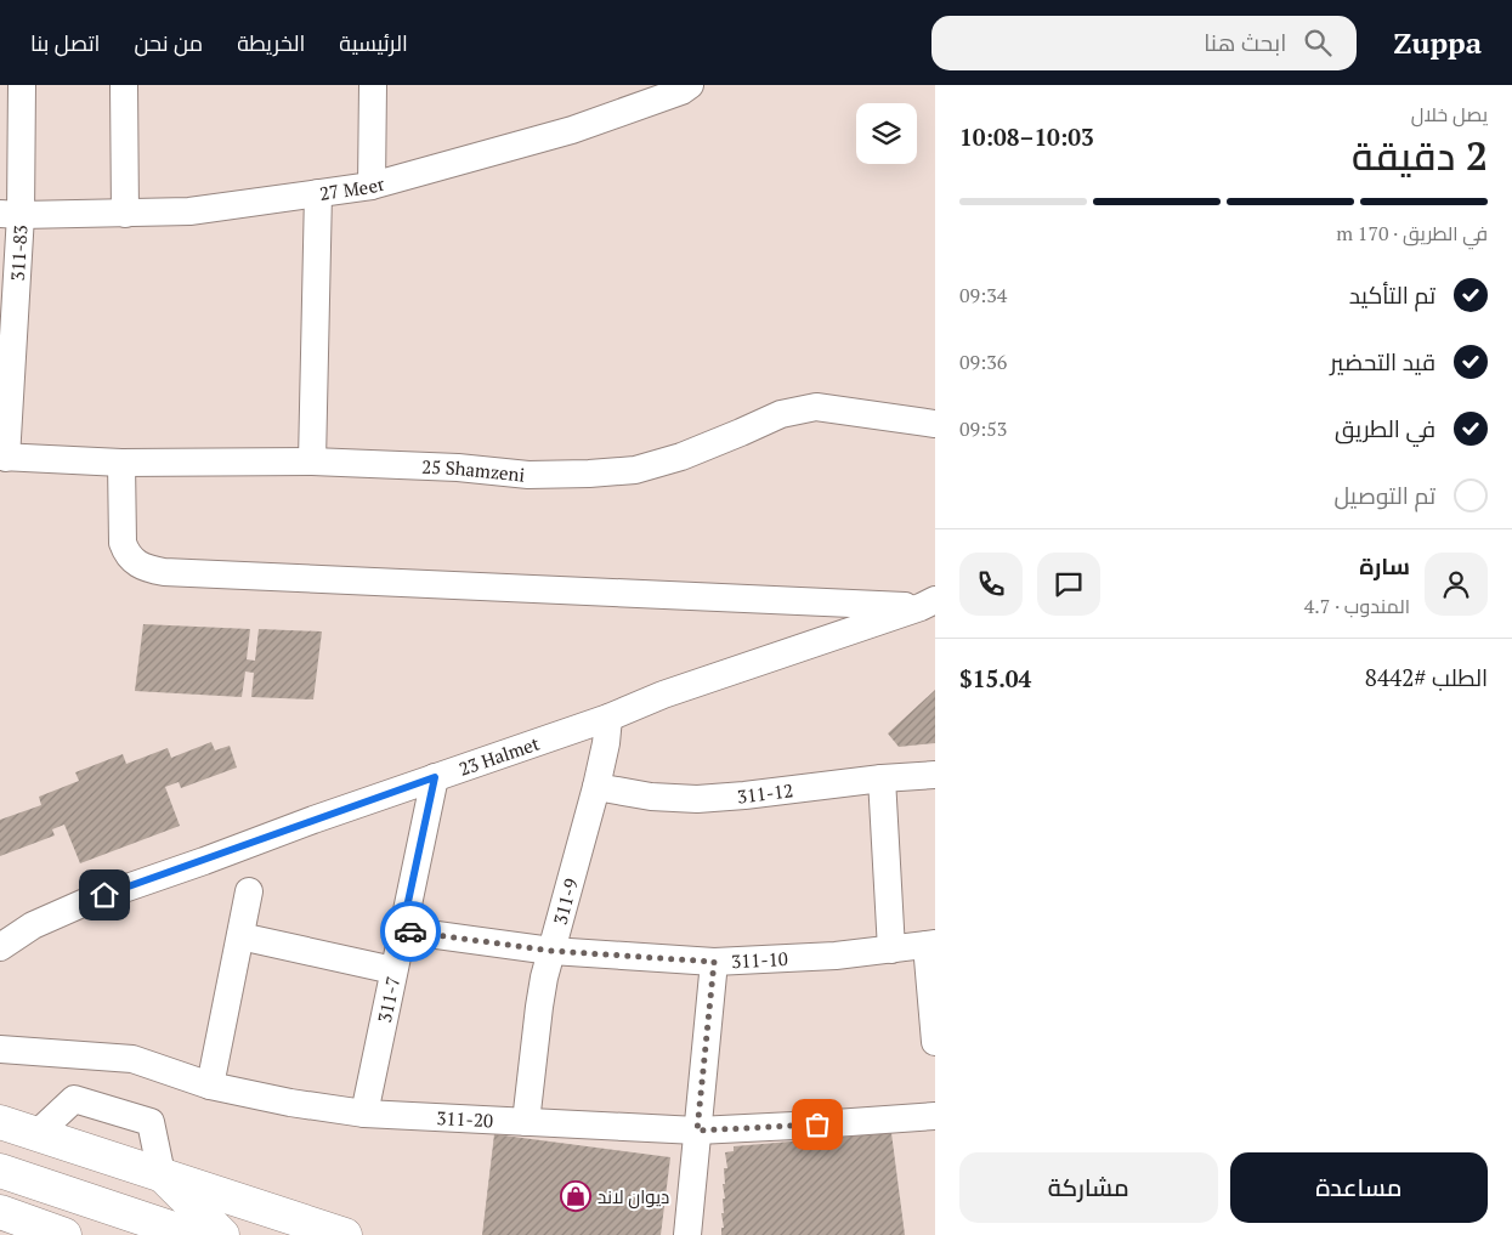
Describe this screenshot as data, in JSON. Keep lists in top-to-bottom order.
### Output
{
  "streets": {
    "street": [
      "27 Meer",
      "311-83",
      "25 Shamzeni",
      "23 Halmet",
      "311-12",
      "311-9",
      "311-10",
      "311-7",
      "311-20"
    ]
  },
  "crossings": [
    ["27 Meer", "311-83"],
    ["311-83", "25 Shamzeni"],
    ["23 Halmet", "311-9"],
    ["23 Halmet", "311-7"],
    ["311-12", "311-9"],
    ["311-9", "311-10"],
    ["311-9", "311-20"],
    ["311-10", "311-7"],
    ["311-7", "311-20"]
  ],
  "places": {
    "shop": ["دیوان لاند"]
  },
  "page": {
    "header": "Zuppa",
    "search": "ابحث هنا",
    "nav": [
      "الرئيسية",
      "الخريطة",
      "من نحن",
      "اتصل بنا"
    ],
    "heading": ["2 دقيقة", "يصل خلال", "10:03–10:08"],
    "panel": [
      "سارة",
      "المندوب · 4.7",
      "الطلب #8442",
      "$15.04"
    ],
    "bar": "في الطريق · 170 m",
    "list": [
      ["تم التأكيد", "09:34"],
      ["قيد التحضير", "09:36"],
      ["في الطريق", "09:53"],
      "تم التوصيل"
    ],
    "buttons": ["مساعدة", "مشاركة"]
  }
}
